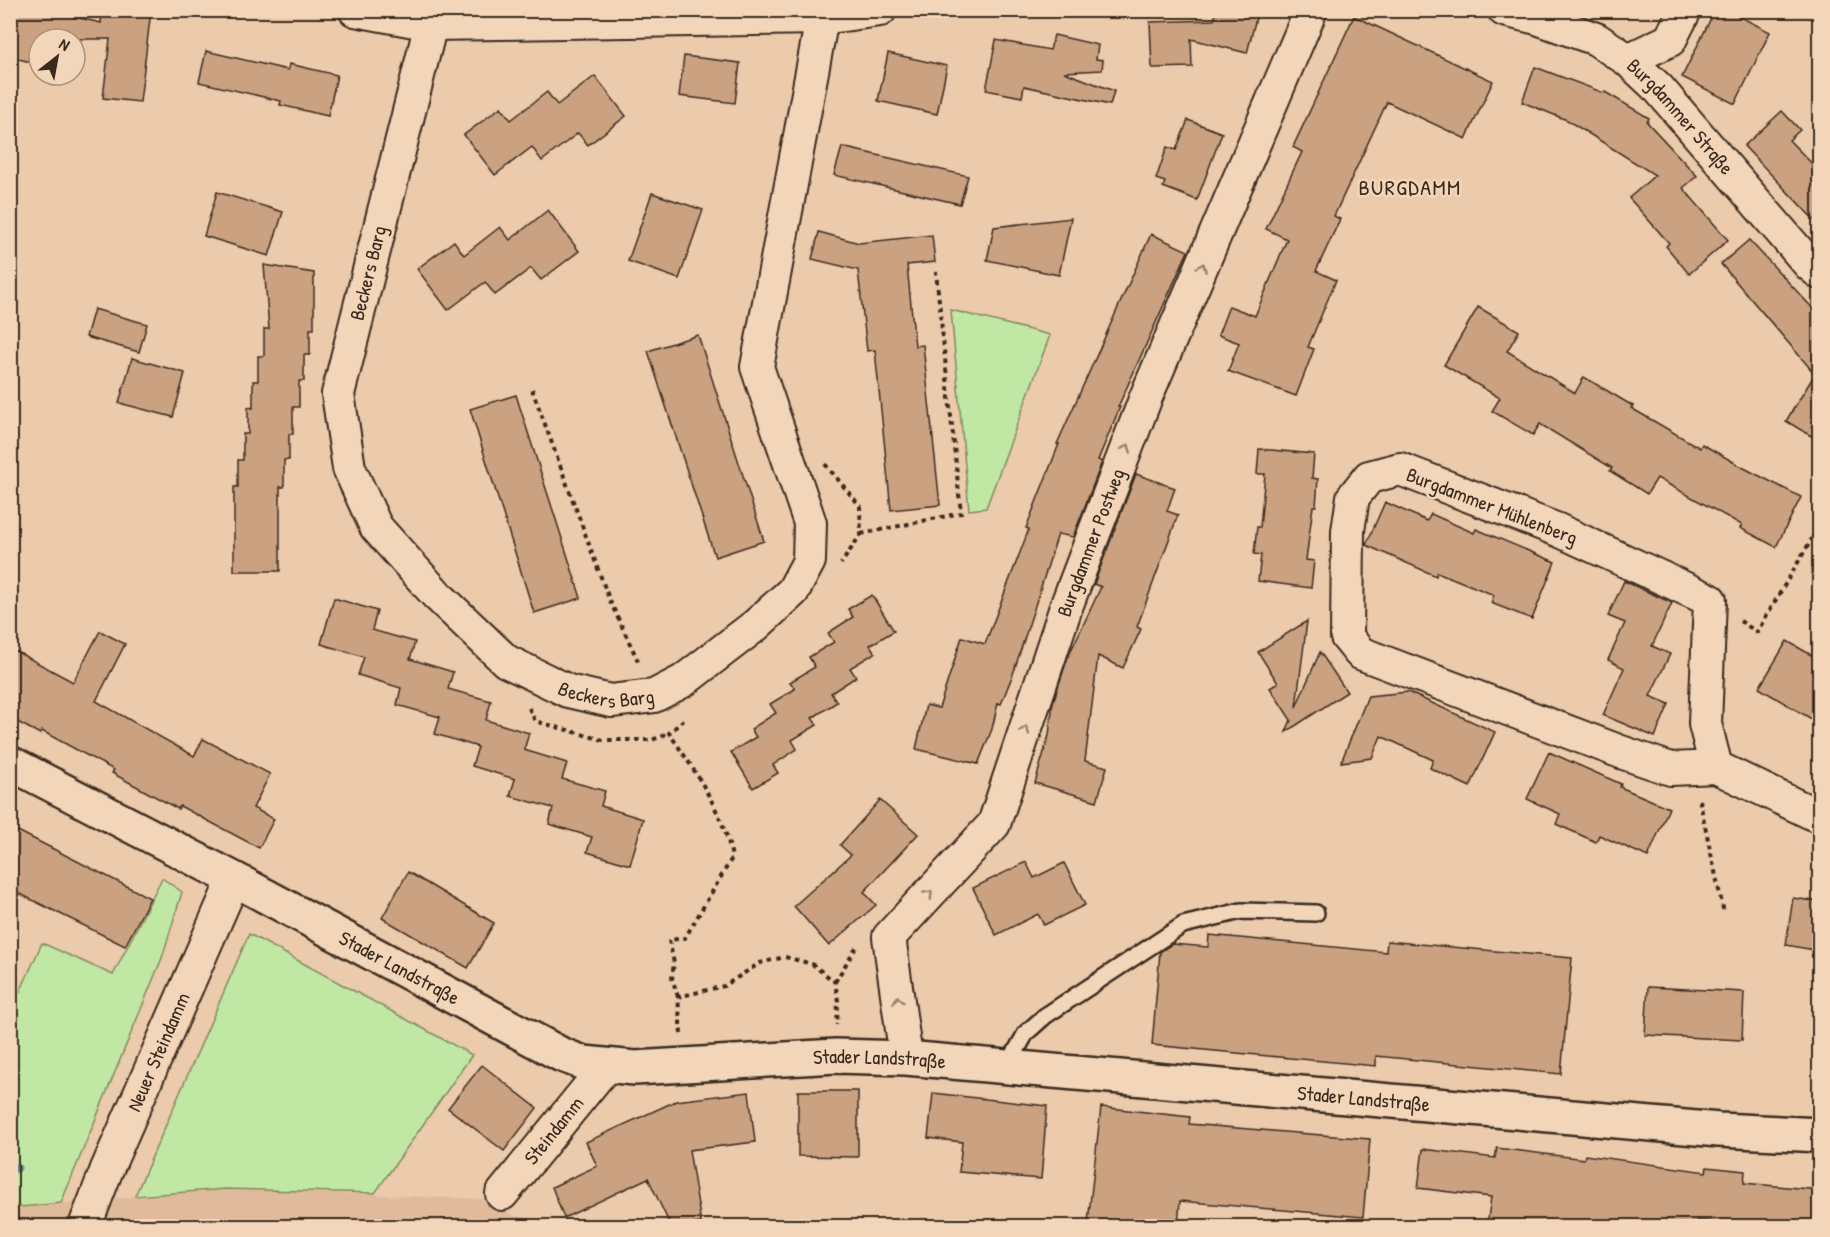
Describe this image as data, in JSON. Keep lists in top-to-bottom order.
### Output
{
  "streets": {
    "street": [
      "Burgdammer Straße",
      "Beckers Barg",
      "Burgdammer Mühlenberg",
      "Burgdammer Postweg",
      "Stader Landstraße",
      "Neuer Steindamm",
      "Steindamm"
    ]
  },
  "crossings": [
    ["Burgdammer Postweg", "Stader Landstraße"],
    ["Stader Landstraße", "Neuer Steindamm"],
    ["Stader Landstraße", "Steindamm"]
  ],
  "one_way": ["Burgdammer Postweg"],
  "districts": ["BURGDAMM"],
  "north": "top right"
}
